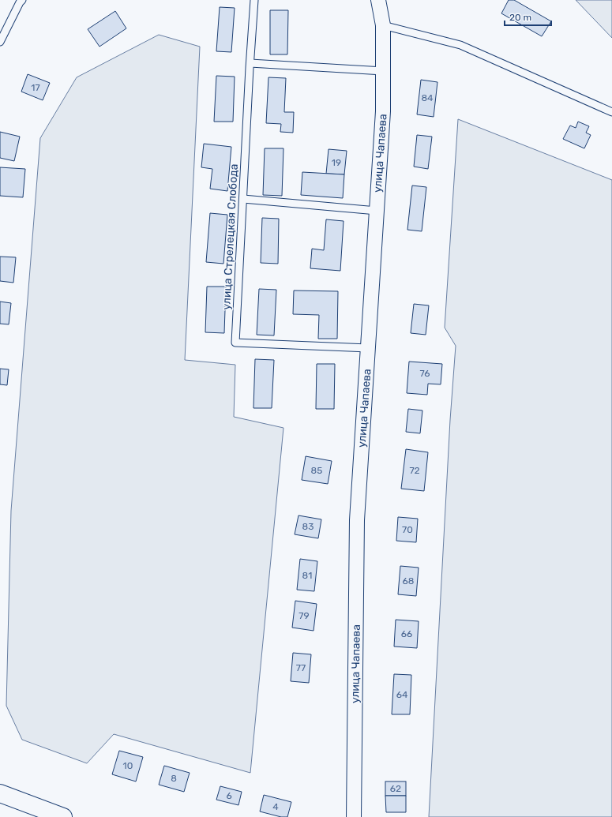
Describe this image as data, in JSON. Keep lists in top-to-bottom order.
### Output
{
  "streets": {
    "street": ["улица Чапаева"],
    "lane": ["улица Стрелецкая Слобода"]
  },
  "crossings": [
    ["улица Чапаева", "улица Стрелецкая Слобода"]
  ],
  "house_numbers": [
    "17",
    "84",
    "19",
    "76",
    "85",
    "72",
    "83",
    "70",
    "81",
    "68",
    "79",
    "66",
    "77",
    "64",
    "10",
    "8",
    "62",
    "6",
    "4"
  ],
  "scale_bar": "20 m"
}
